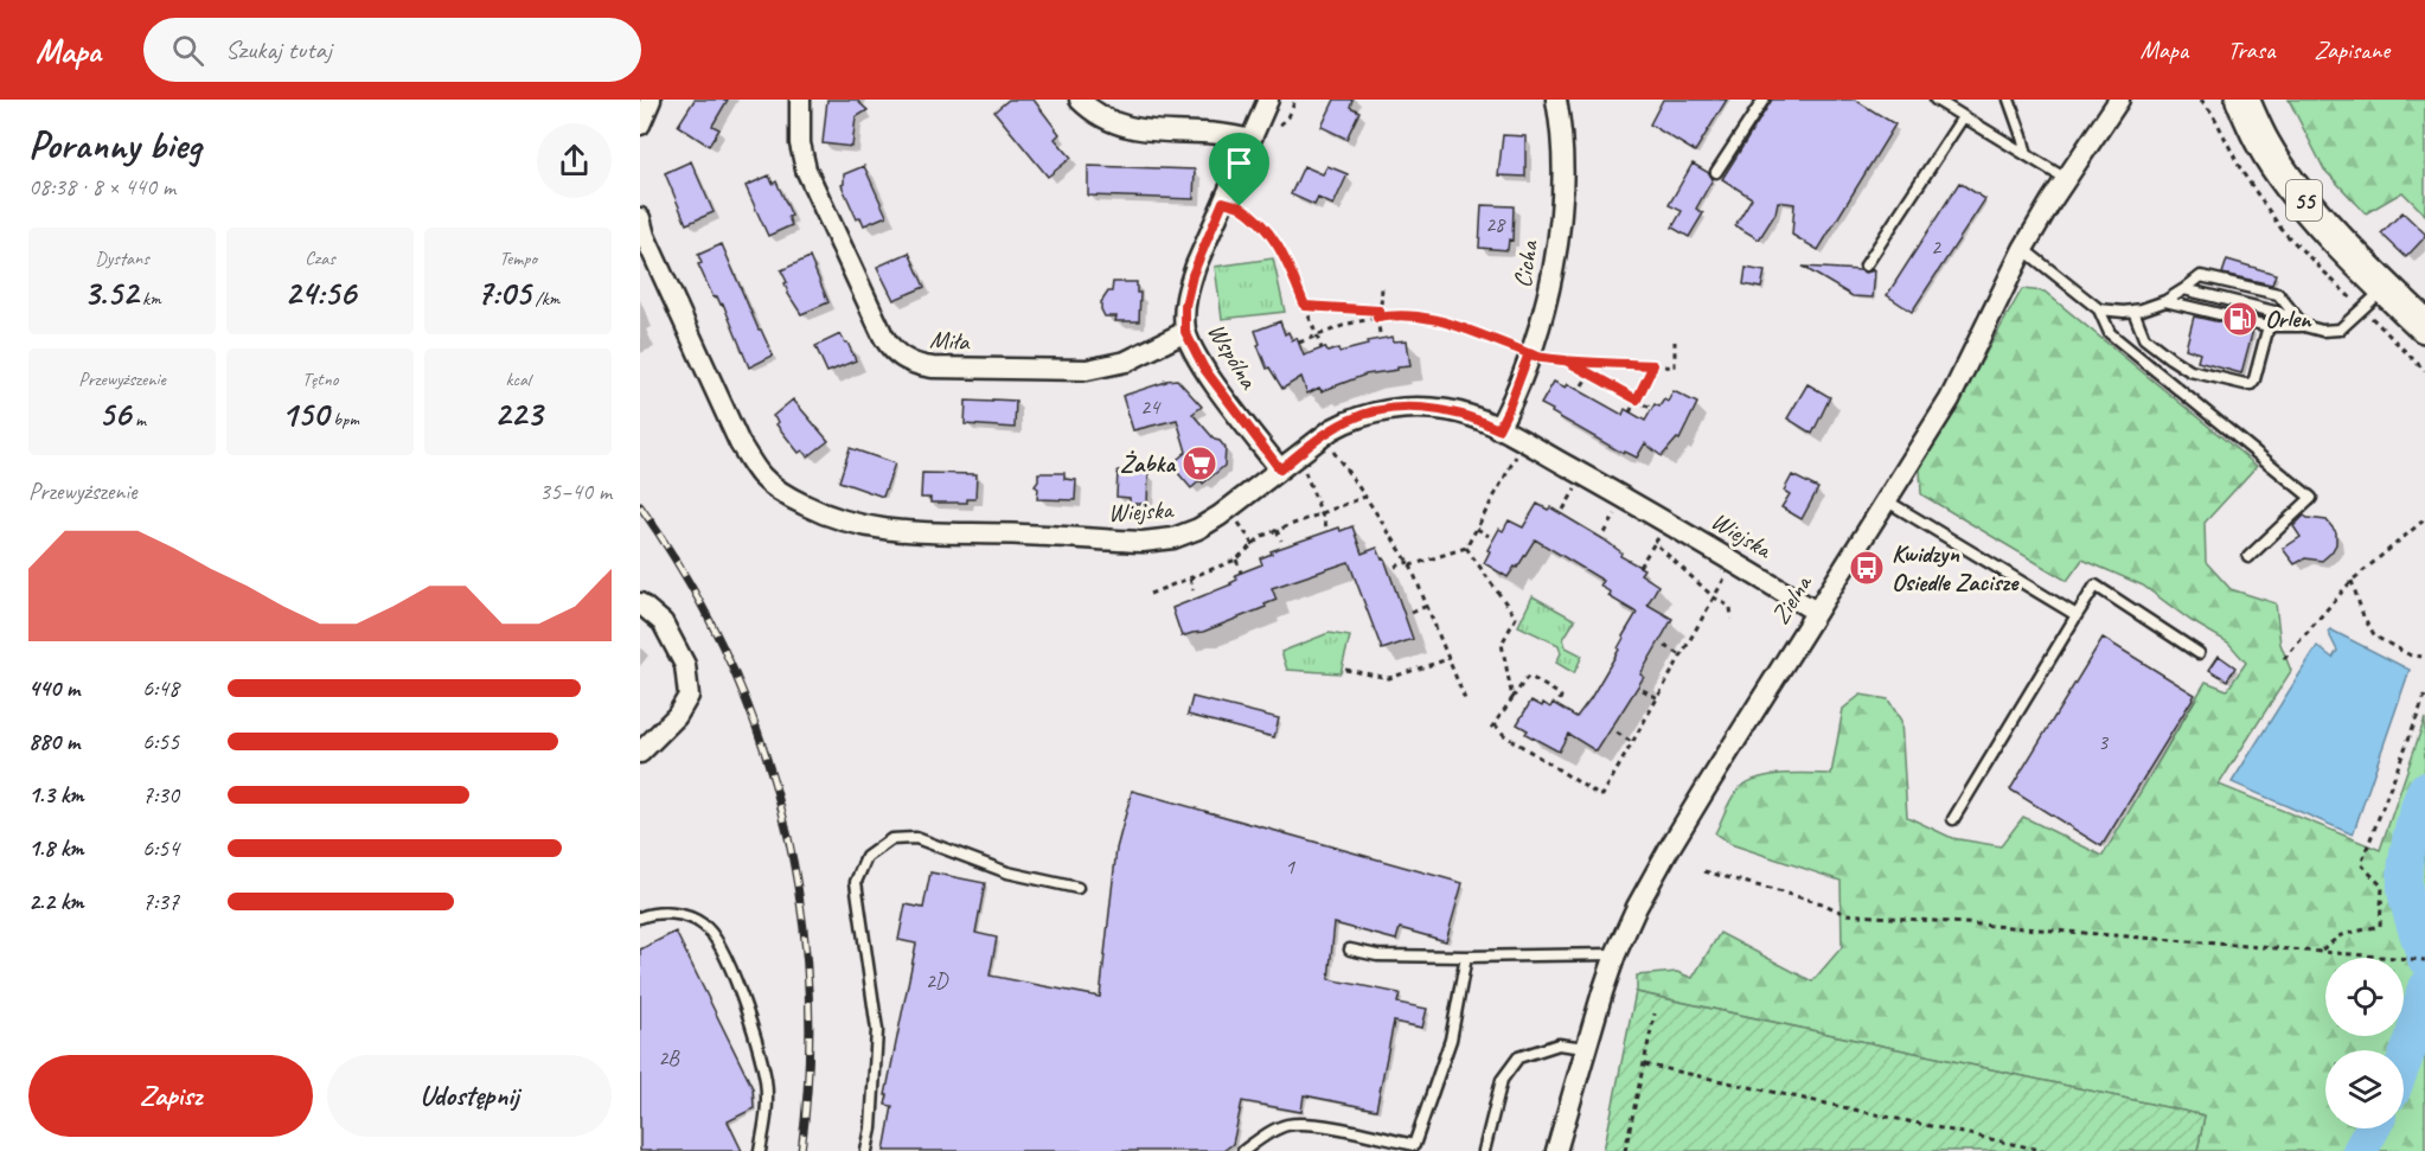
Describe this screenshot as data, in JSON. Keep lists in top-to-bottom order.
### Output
{
  "streets": {
    "main road": ["55"],
    "street": [
      "Cicha",
      "Miła",
      "Wspólna",
      "Wiejska",
      "Zielna"
    ]
  },
  "crossings": [
    ["Cicha", "Wiejska"],
    ["Miła", "Wspólna"],
    ["Wspólna", "Wiejska"],
    ["Wiejska", "Zielna"]
  ],
  "places": {
    "fuel station": ["Orlen"],
    "supermarket": ["Żabka"],
    "bus stop": ["Kwidzyn Osiedle Zacisze"]
  },
  "house_numbers": [
    "28",
    "2",
    "24",
    "3",
    "1",
    "2D",
    "2B"
  ],
  "page": {
    "header": "Mapa",
    "search": "Szukaj tutaj",
    "nav": ["Mapa", "Trasa", "Zapisane"],
    "heading": ["Poranny bieg", "08:38 · 8 × 440 m"],
    "stats": [
      ["Dystans", "3.52 km"],
      ["Czas", "24:56"],
      ["Tempo", "7:05 /km"],
      ["Przewyższenie", "56 m"],
      ["Tętno", "150 bpm"],
      ["kcal", "223"]
    ],
    "chart": ["Przewyższenie", "35–40 m"],
    "list": [
      {
        "name": "440 m",
        "note": "6:48"
      },
      {
        "name": "880 m",
        "note": "6:55"
      },
      {
        "name": "1.3 km",
        "note": "7:30"
      },
      {
        "name": "1.8 km",
        "note": "6:54"
      },
      {
        "name": "2.2 km",
        "note": "7:37"
      }
    ],
    "buttons": ["Zapisz", "Udostępnij"]
  }
}
